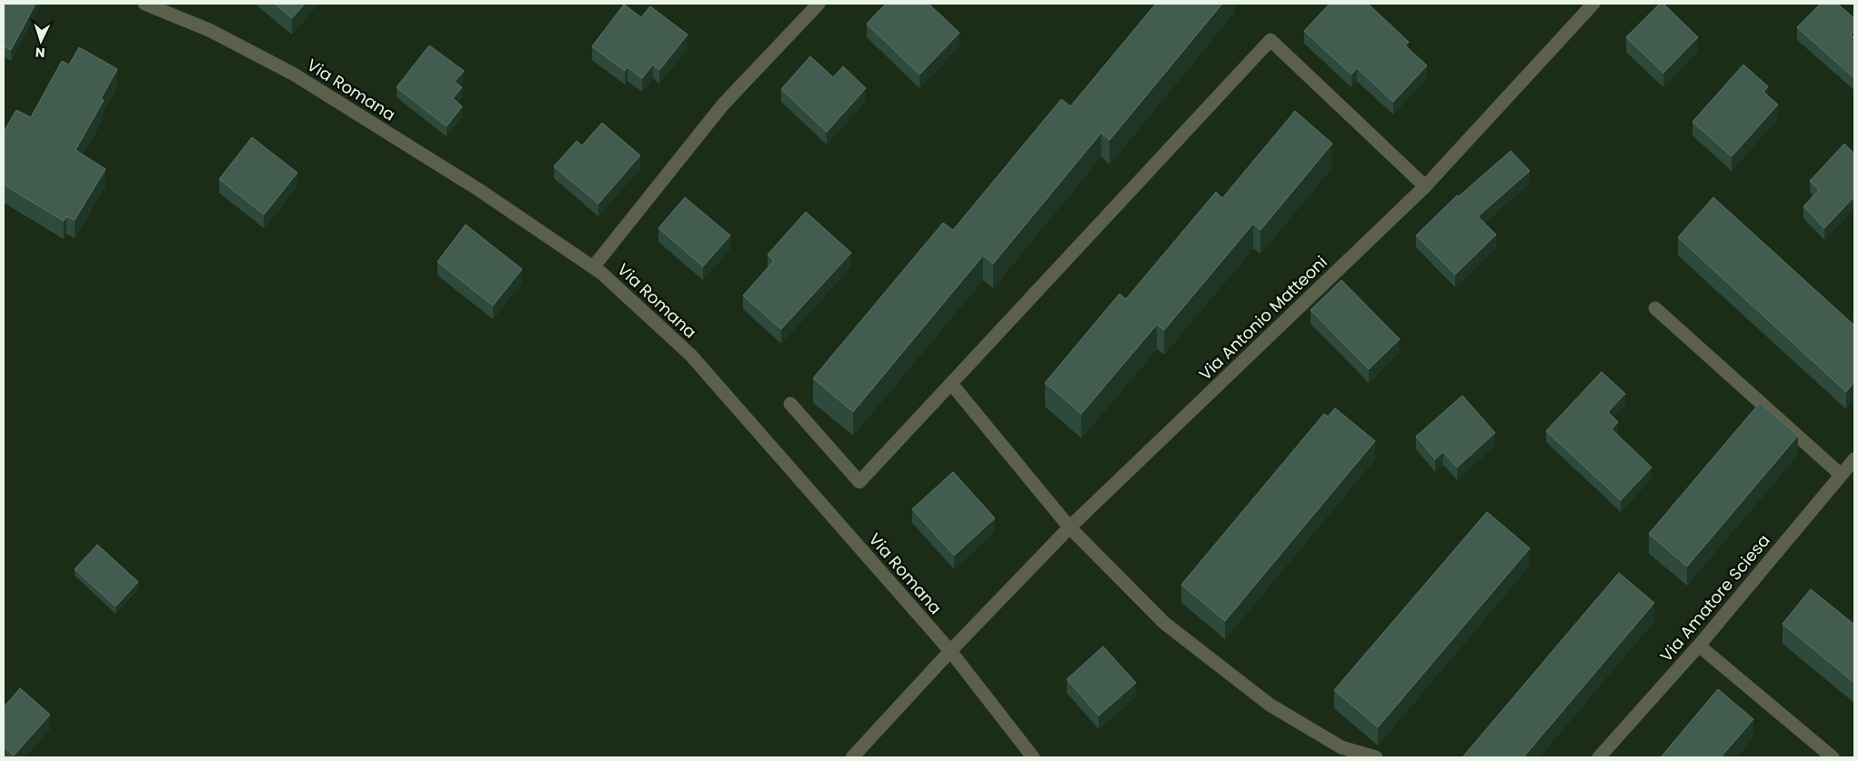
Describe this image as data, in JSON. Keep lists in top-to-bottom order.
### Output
{
  "streets": {
    "street": ["Via Romana", "Via Antonio Matteoni", "Via Amatore Sciesa"]
  },
  "crossings": [
    ["Via Romana", "Via Antonio Matteoni"]
  ],
  "north": "bottom"
}
